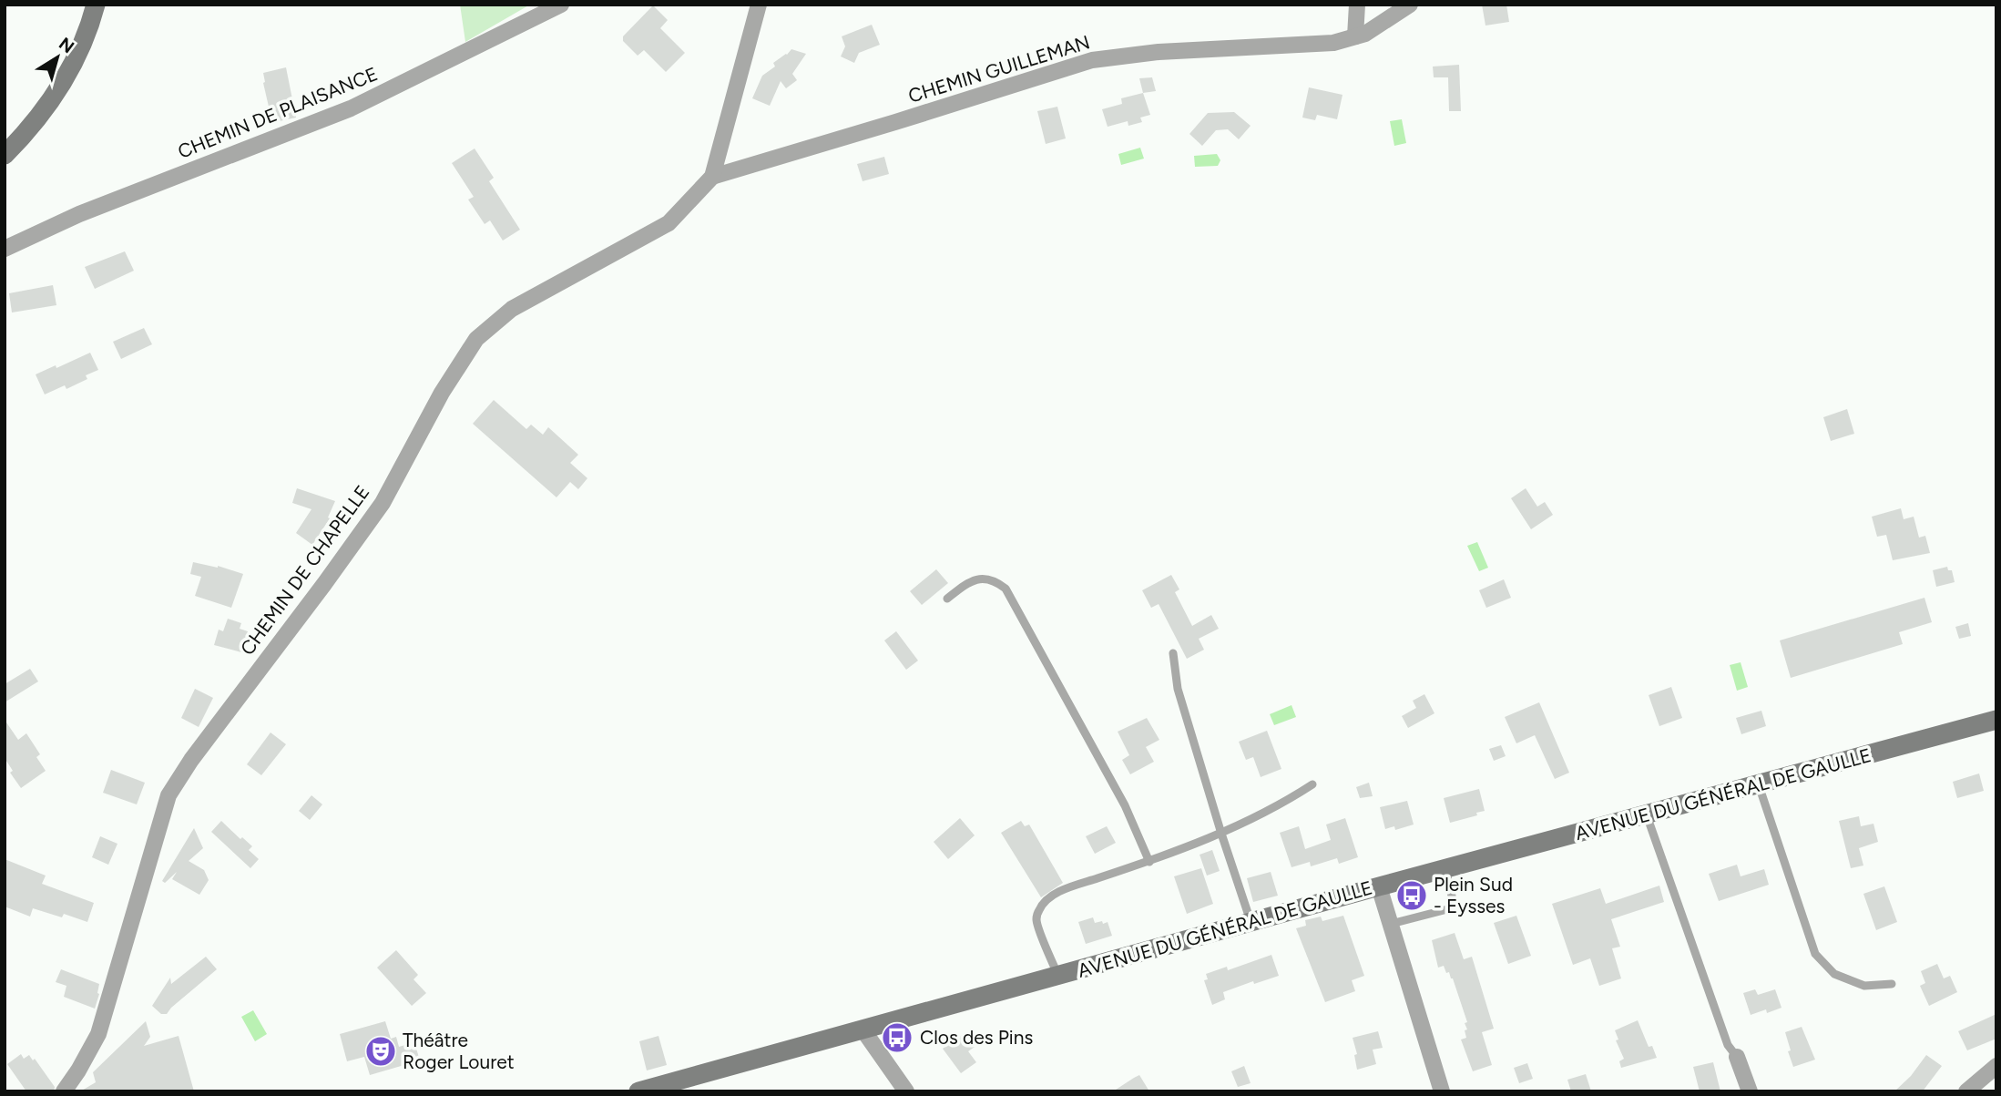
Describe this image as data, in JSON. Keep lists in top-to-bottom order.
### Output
{
  "streets": {
    "main road": ["AVENUE DU GÉNÉRAL DE GAULLE"],
    "street": ["CHEMIN GUILLEMAN", "CHEMIN DE PLAISANCE", "CHEMIN DE CHAPELLE"]
  },
  "crossings": [
    ["CHEMIN GUILLEMAN", "CHEMIN DE CHAPELLE"]
  ],
  "places": {
    "bus stop": ["Plein Sud - Eysses", "Clos des Pins"],
    "theatre": ["Théâtre Roger Louret"]
  },
  "north": "top right"
}
